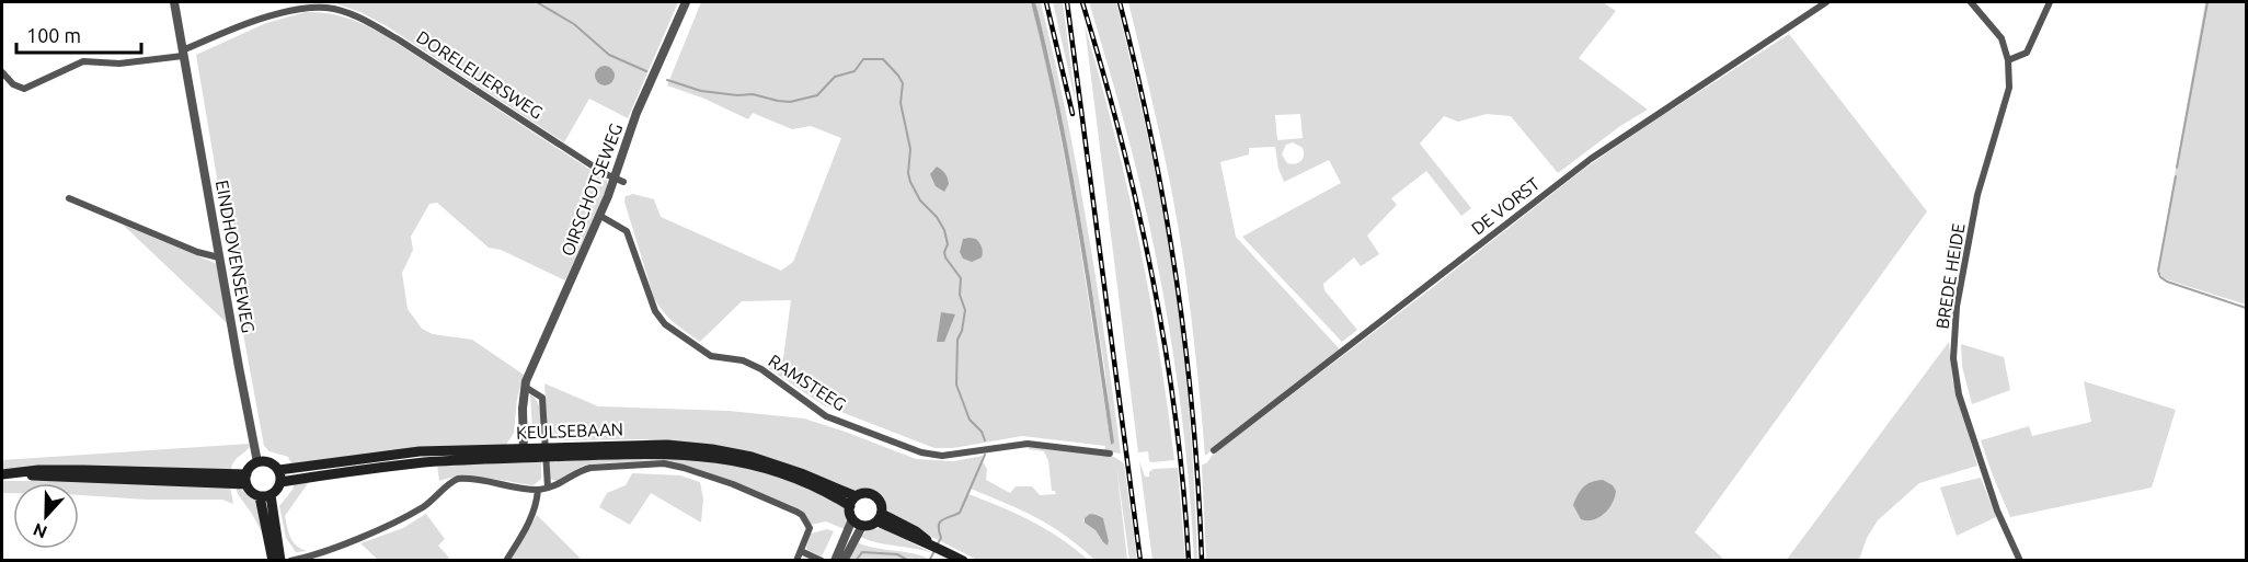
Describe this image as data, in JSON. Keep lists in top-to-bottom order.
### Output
{
  "streets": {
    "main road": ["KEULSEBAAN"],
    "street": [
      "DORELEIJERSWEG",
      "OIRSCHOTSEWEG",
      "DE VORST",
      "EINDHOVENSEWEG",
      "BREDE HEIDE",
      "RAMSTEEG"
    ]
  },
  "crossings": [
    ["DORELEIJERSWEG", "OIRSCHOTSEWEG"],
    ["DORELEIJERSWEG", "EINDHOVENSEWEG"],
    ["OIRSCHOTSEWEG", "RAMSTEEG"],
    ["OIRSCHOTSEWEG", "KEULSEBAAN"],
    ["EINDHOVENSEWEG", "KEULSEBAAN"]
  ],
  "scale_bar": "100 m",
  "north": "bottom"
}
